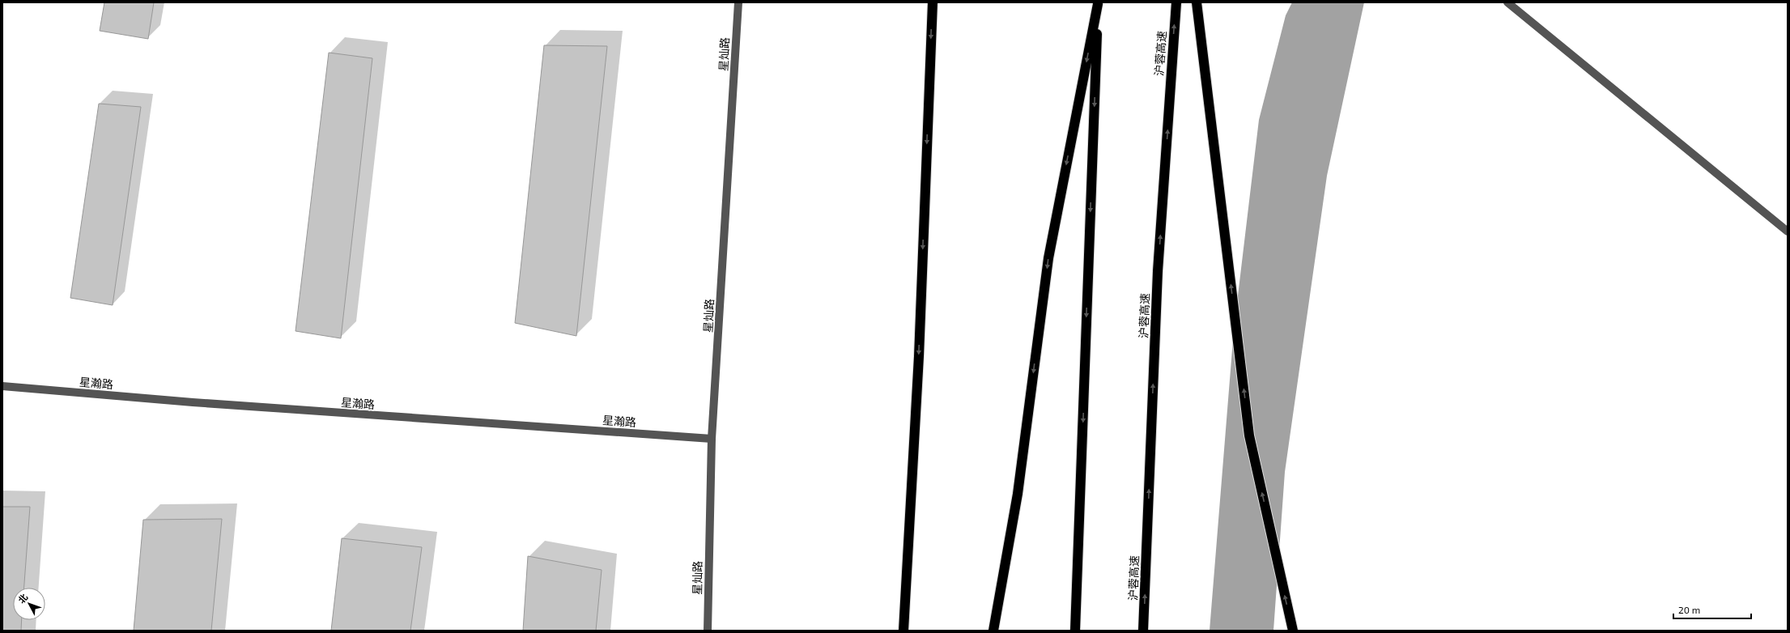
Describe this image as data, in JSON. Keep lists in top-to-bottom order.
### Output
{
  "streets": {
    "highway": ["沪蓉高速"],
    "street": ["星灿路", "星瀚路"]
  },
  "crossings": [
    ["星灿路", "星瀚路"]
  ],
  "scale_bar": "20 m",
  "north": "top left"
}
